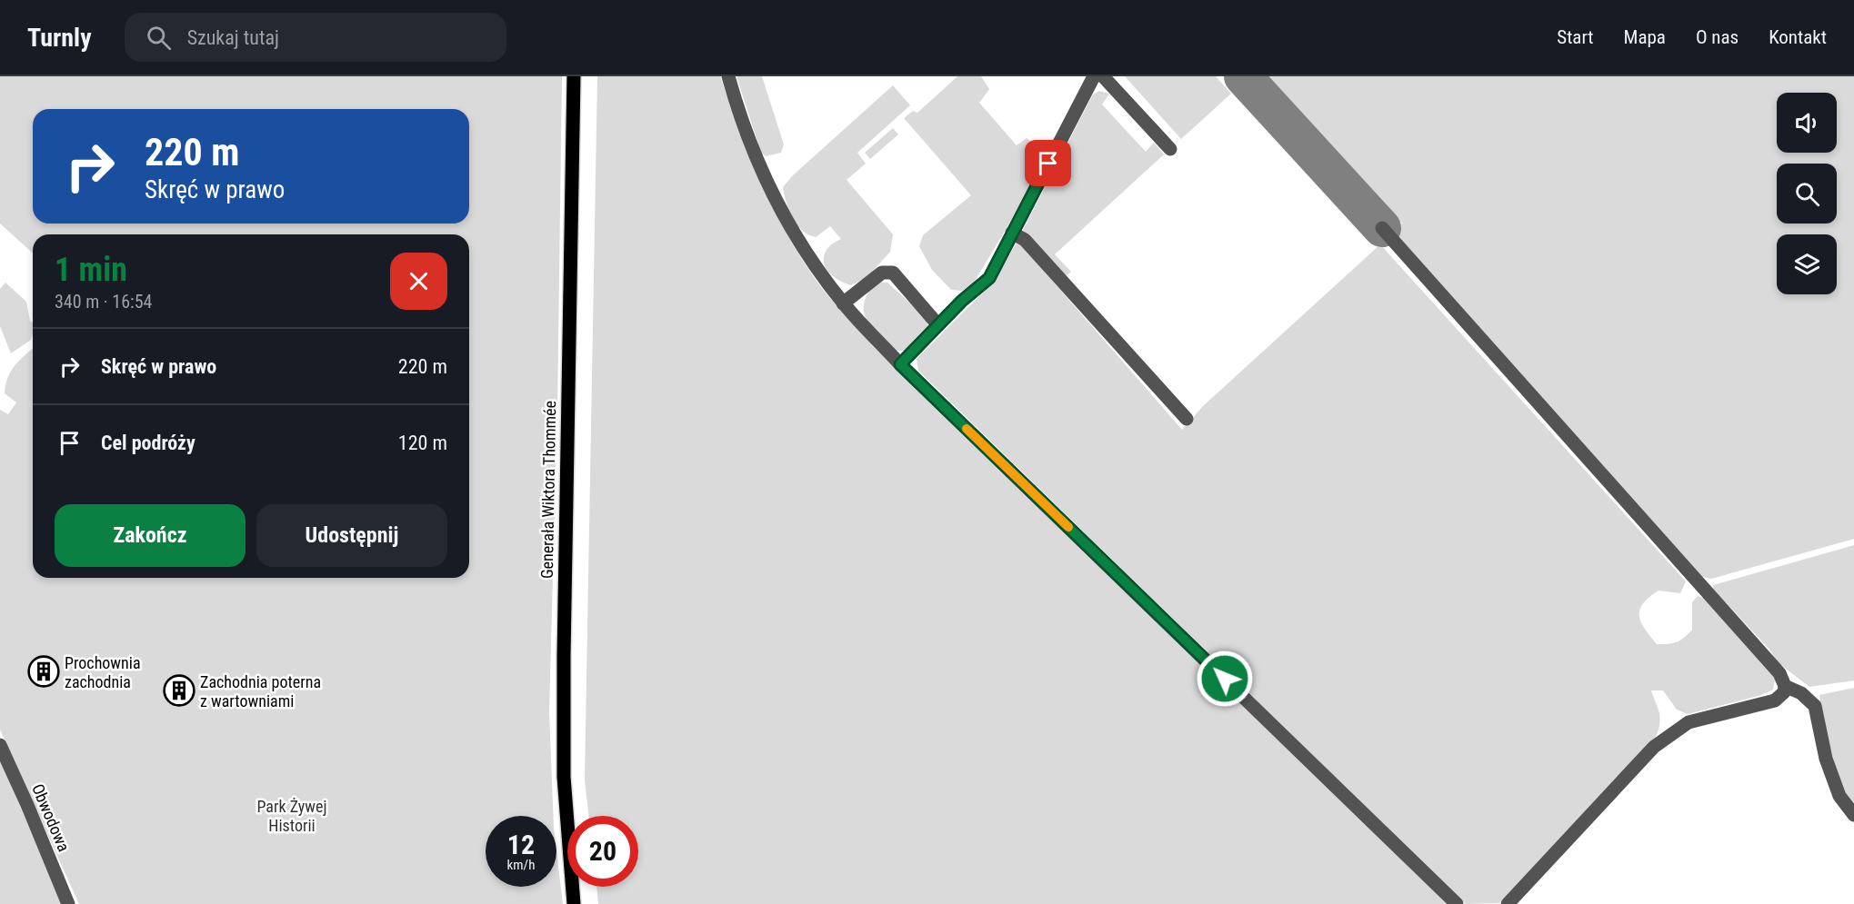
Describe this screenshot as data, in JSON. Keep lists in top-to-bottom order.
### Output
{
  "streets": {
    "main road": ["Generała Wiktora Thommée"],
    "street": ["Obwodowa"]
  },
  "parks": ["Park Żywej Historii"],
  "places": {
    "building": ["Prochownia zachodnia", "Zachodnia poterna z wartowniami"]
  },
  "page": {
    "header": "Turnly",
    "search": "Szukaj tutaj",
    "nav": [
      "Start",
      "Mapa",
      "O nas",
      "Kontakt"
    ],
    "turn": ["220 m", "Skręć w prawo"],
    "heading": ["1 min", "340 m · 16:54"],
    "list": [
      {
        "name": "Skręć w prawo",
        "value": "220 m"
      },
      {
        "name": "Cel podróży",
        "value": "120 m"
      }
    ],
    "buttons": ["Zakończ", "Udostępnij"],
    "speed": "12 km/h",
    "limit": "20"
  }
}
